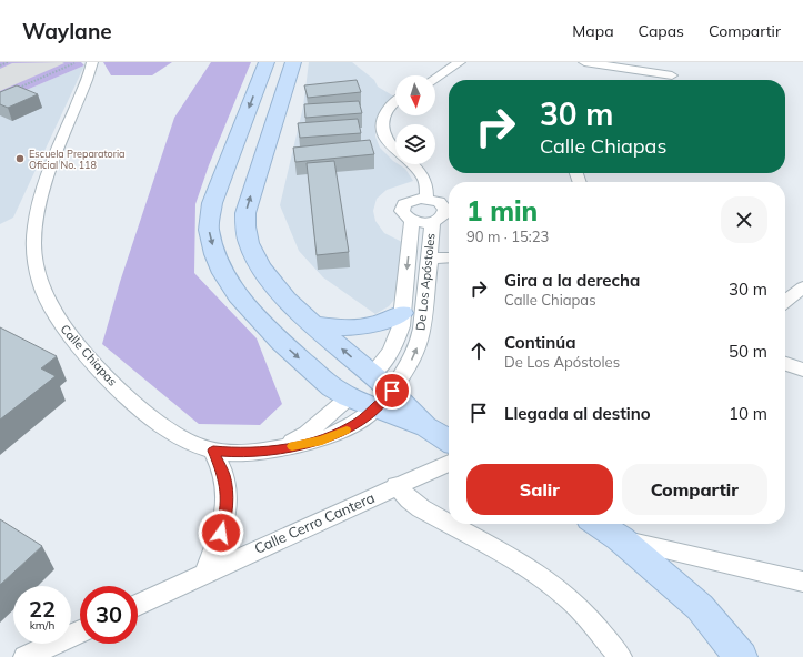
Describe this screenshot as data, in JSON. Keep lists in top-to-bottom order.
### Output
{
  "streets": {
    "main road": ["De Los Apóstoles"],
    "street": ["Calle Chiapas", "Calle Cerro Cantera"]
  },
  "crossings": [
    ["De Los Apóstoles", "Calle Chiapas"]
  ],
  "places": ["Escuela Preparatoria Oficial No. 118"],
  "north": "bottom",
  "page": {
    "header": "Waylane",
    "nav": ["Mapa", "Capas", "Compartir"],
    "turn": ["30 m", "Calle Chiapas"],
    "heading": ["1 min", "90 m · 15:23"],
    "list": [
      {
        "name": "Gira a la derecha",
        "note": "Calle Chiapas",
        "value": "30 m"
      },
      {
        "name": "Continúa",
        "note": "De Los Apóstoles",
        "value": "50 m"
      },
      {
        "name": "Llegada al destino",
        "value": "10 m"
      }
    ],
    "buttons": ["Salir", "Compartir"],
    "speed": "22 km/h",
    "limit": "30"
  }
}
